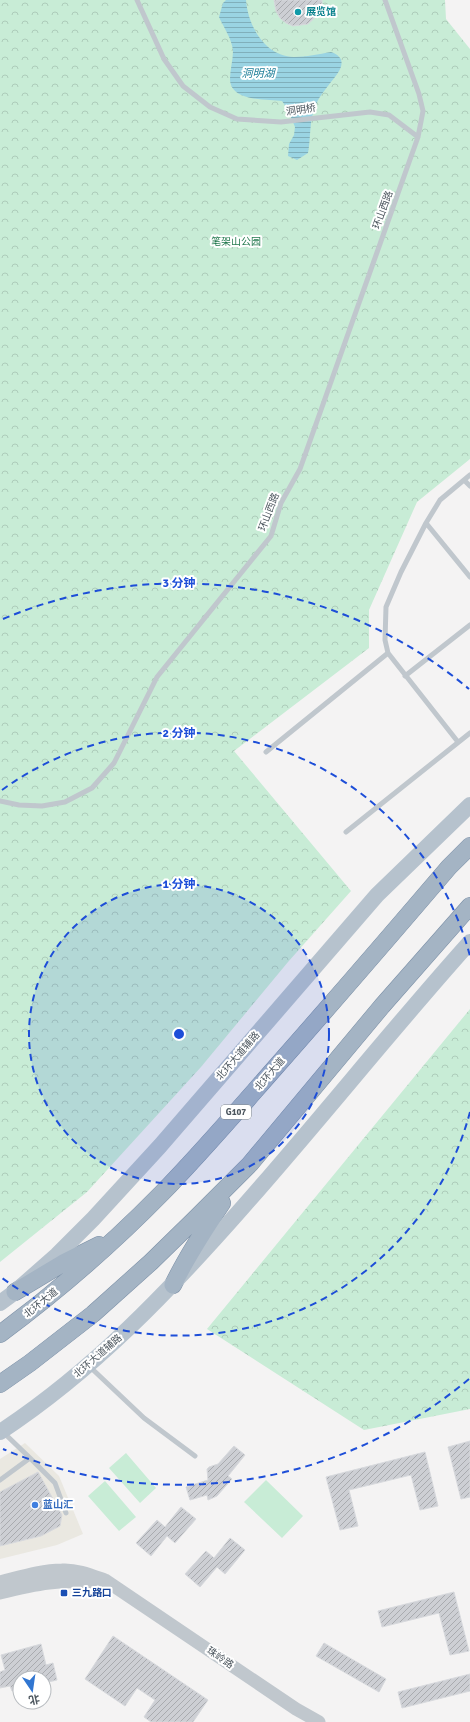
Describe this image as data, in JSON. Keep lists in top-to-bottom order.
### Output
{
  "streets": {
    "highway": ["北环大道", "G107"],
    "main road": ["北环大道辅路"],
    "street": ["珠岭路"],
    "lane": ["洞明桥", "环山西路"]
  },
  "crossings": [
    ["洞明桥", "环山西路"]
  ],
  "water": ["洞明湖"],
  "parks": ["笔架山公园"],
  "places": {
    "other": ["展览馆", "蓝山汇"],
    "transit": ["三九路口"]
  },
  "north": "bottom",
  "rings": ["3 分钟", "2 分钟", "1 分钟"]
}
